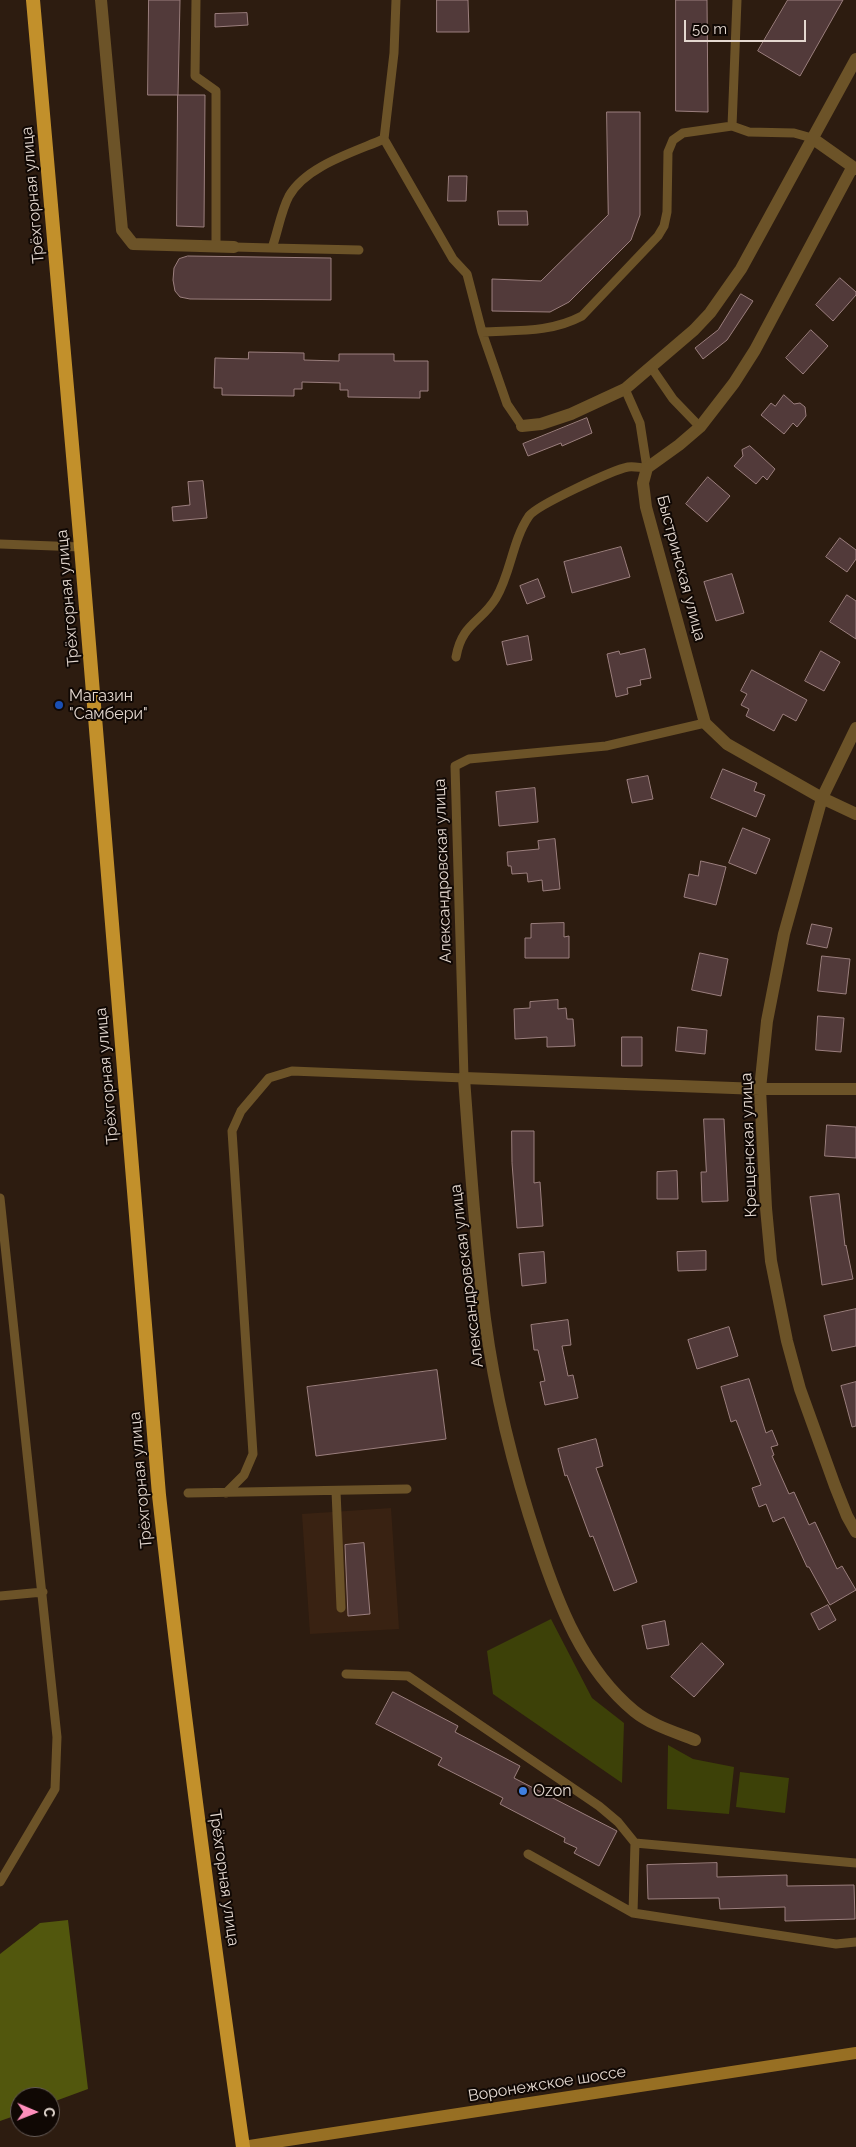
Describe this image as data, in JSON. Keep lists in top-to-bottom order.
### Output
{
  "streets": {
    "highway": ["Трёхгорная улица"],
    "main road": ["Воронежское шоссе"],
    "street": ["Быстринская улица", "Александровская улица", "Крещенская улица"]
  },
  "crossings": [
    ["Трёхгорная улица", "Воронежское шоссе"],
    ["Быстринская улица", "Александровская улица"],
    ["Быстринская улица", "Крещенская улица"]
  ],
  "places": ["Магазин \"Самбери\"", "Ozon"],
  "scale_bar": "50 m",
  "north": "right"
}
